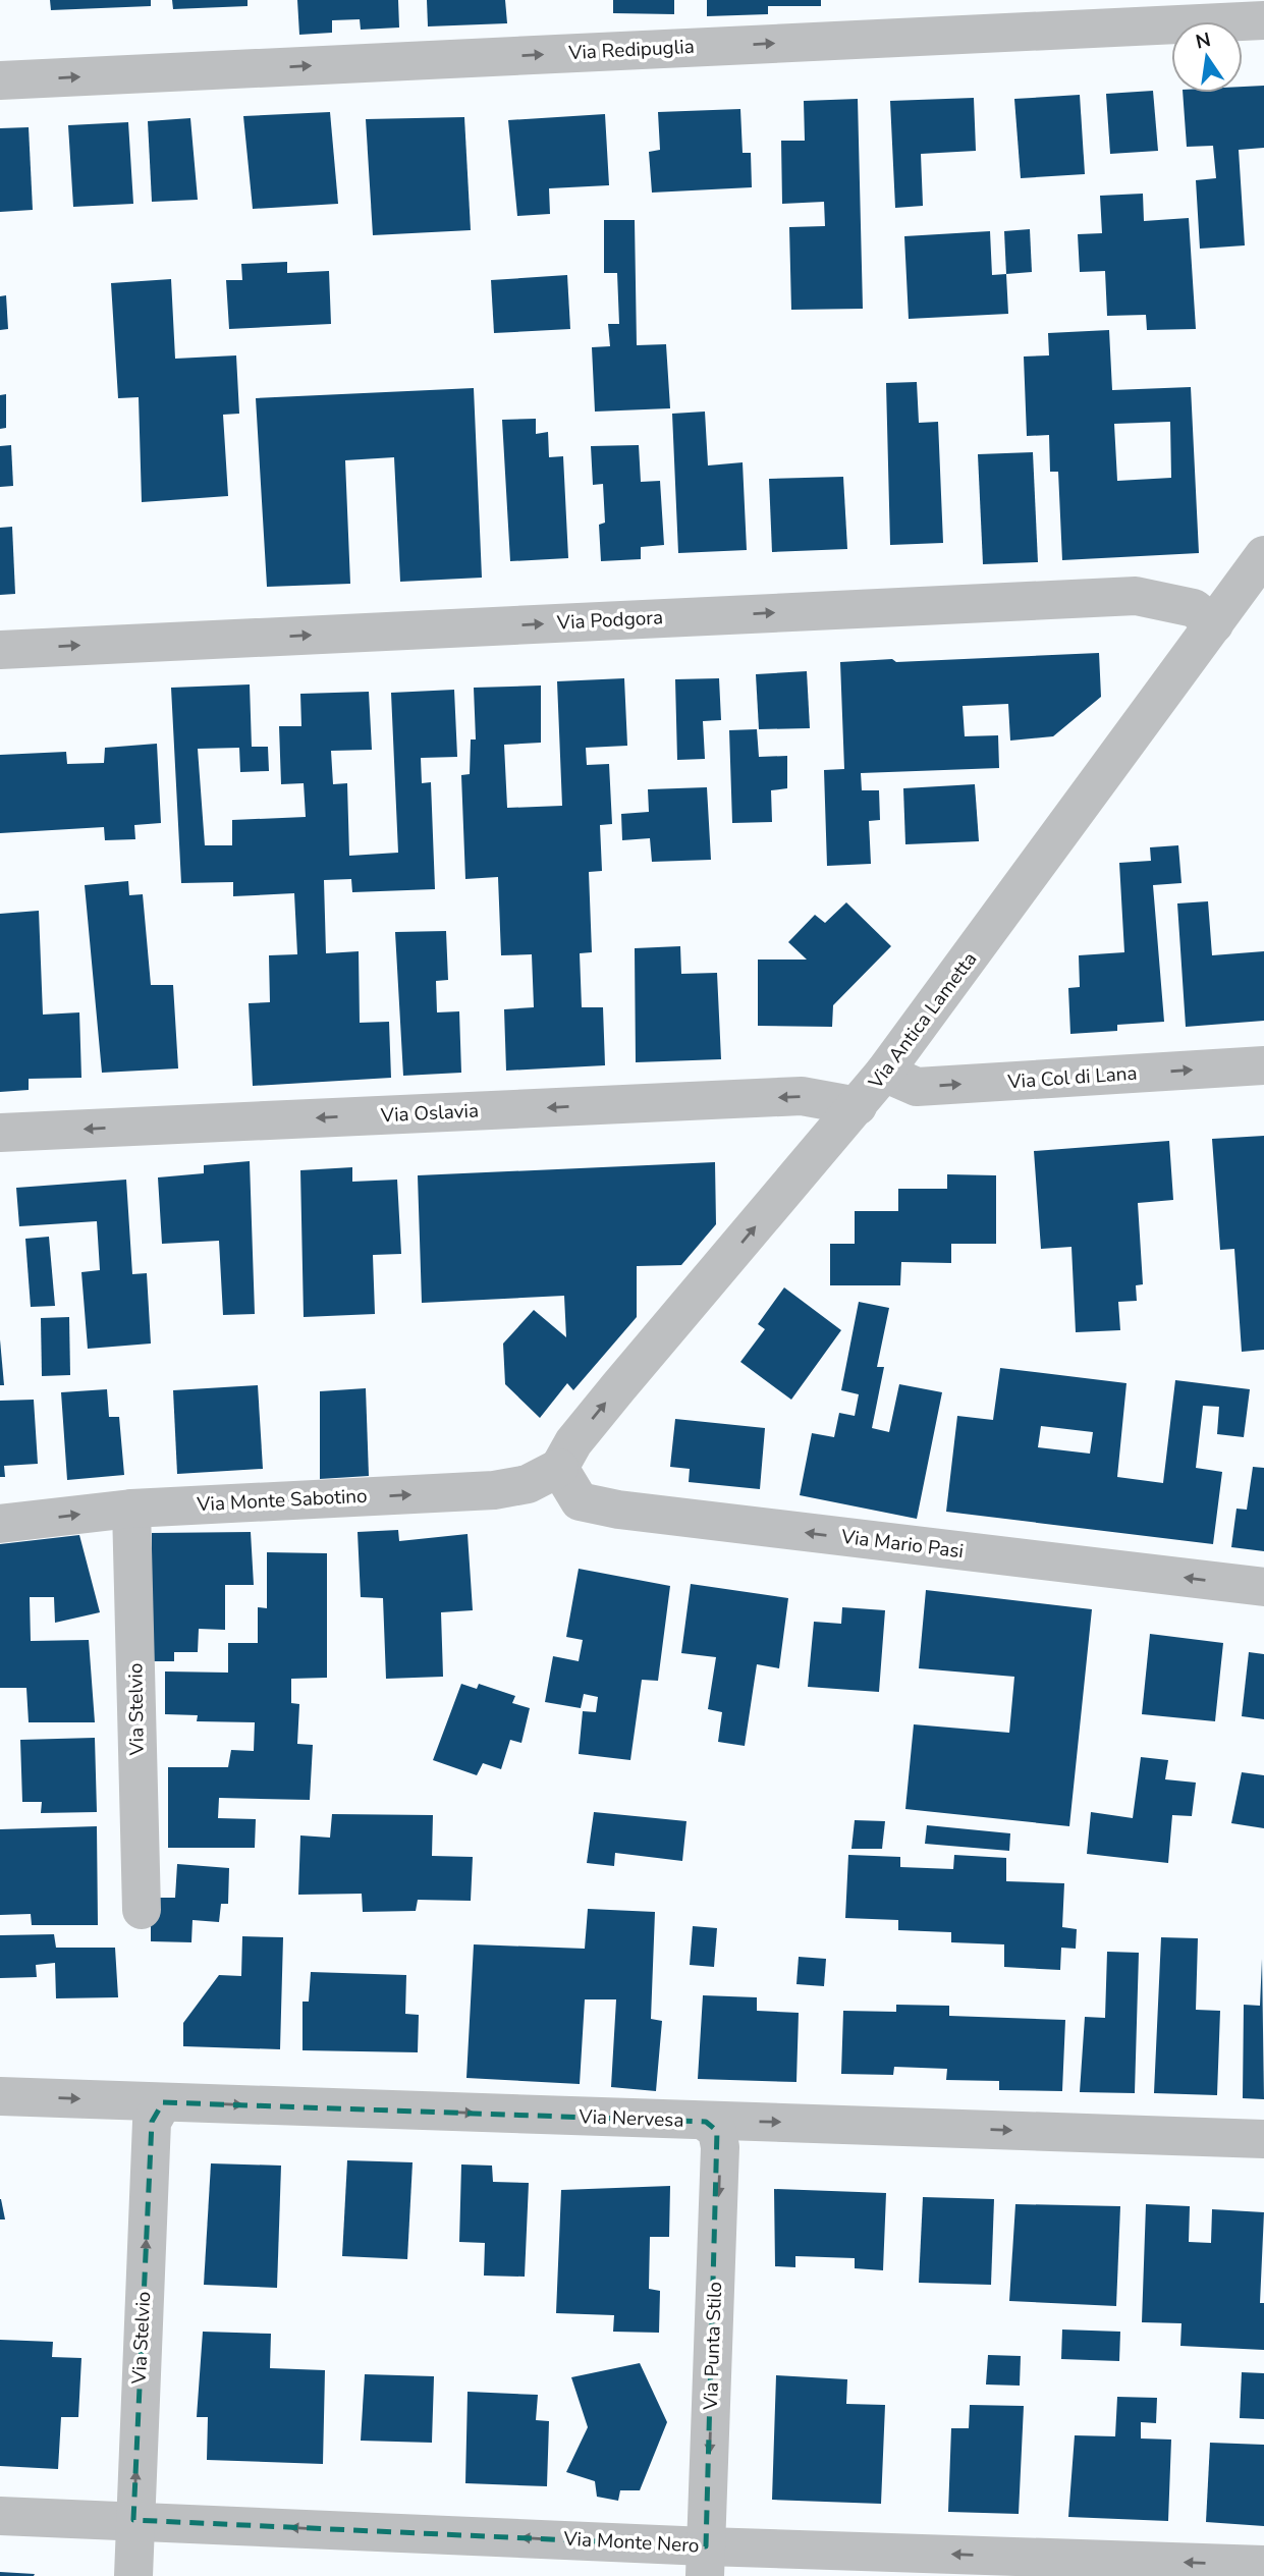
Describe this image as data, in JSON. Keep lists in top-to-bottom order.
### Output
{
  "streets": {
    "street": [
      "Via Redipuglia",
      "Via Podgora",
      "Via Antica Lametta",
      "Via Col di Lana",
      "Via Oslavia",
      "Via Monte Sabotino",
      "Via Mario Pasi",
      "Via Stelvio",
      "Via Nervesa",
      "Via Punta Stilo",
      "Via Monte Nero"
    ]
  },
  "crossings": [
    ["Via Podgora", "Via Antica Lametta"],
    ["Via Antica Lametta", "Via Col di Lana"],
    ["Via Antica Lametta", "Via Oslavia"],
    ["Via Antica Lametta", "Via Monte Sabotino"],
    ["Via Antica Lametta", "Via Mario Pasi"],
    ["Via Monte Sabotino", "Via Mario Pasi"],
    ["Via Monte Sabotino", "Via Stelvio"],
    ["Via Stelvio", "Via Nervesa"],
    ["Via Stelvio", "Via Monte Nero"],
    ["Via Nervesa", "Via Punta Stilo"],
    ["Via Punta Stilo", "Via Monte Nero"]
  ],
  "one_way": [
    "Via Redipuglia",
    "Via Podgora",
    "Via Antica Lametta",
    "Via Col di Lana",
    "Via Oslavia",
    "Via Monte Sabotino",
    "Via Mario Pasi",
    "Via Stelvio",
    "Via Nervesa",
    "Via Punta Stilo",
    "Via Monte Nero"
  ],
  "north": "top"
}
